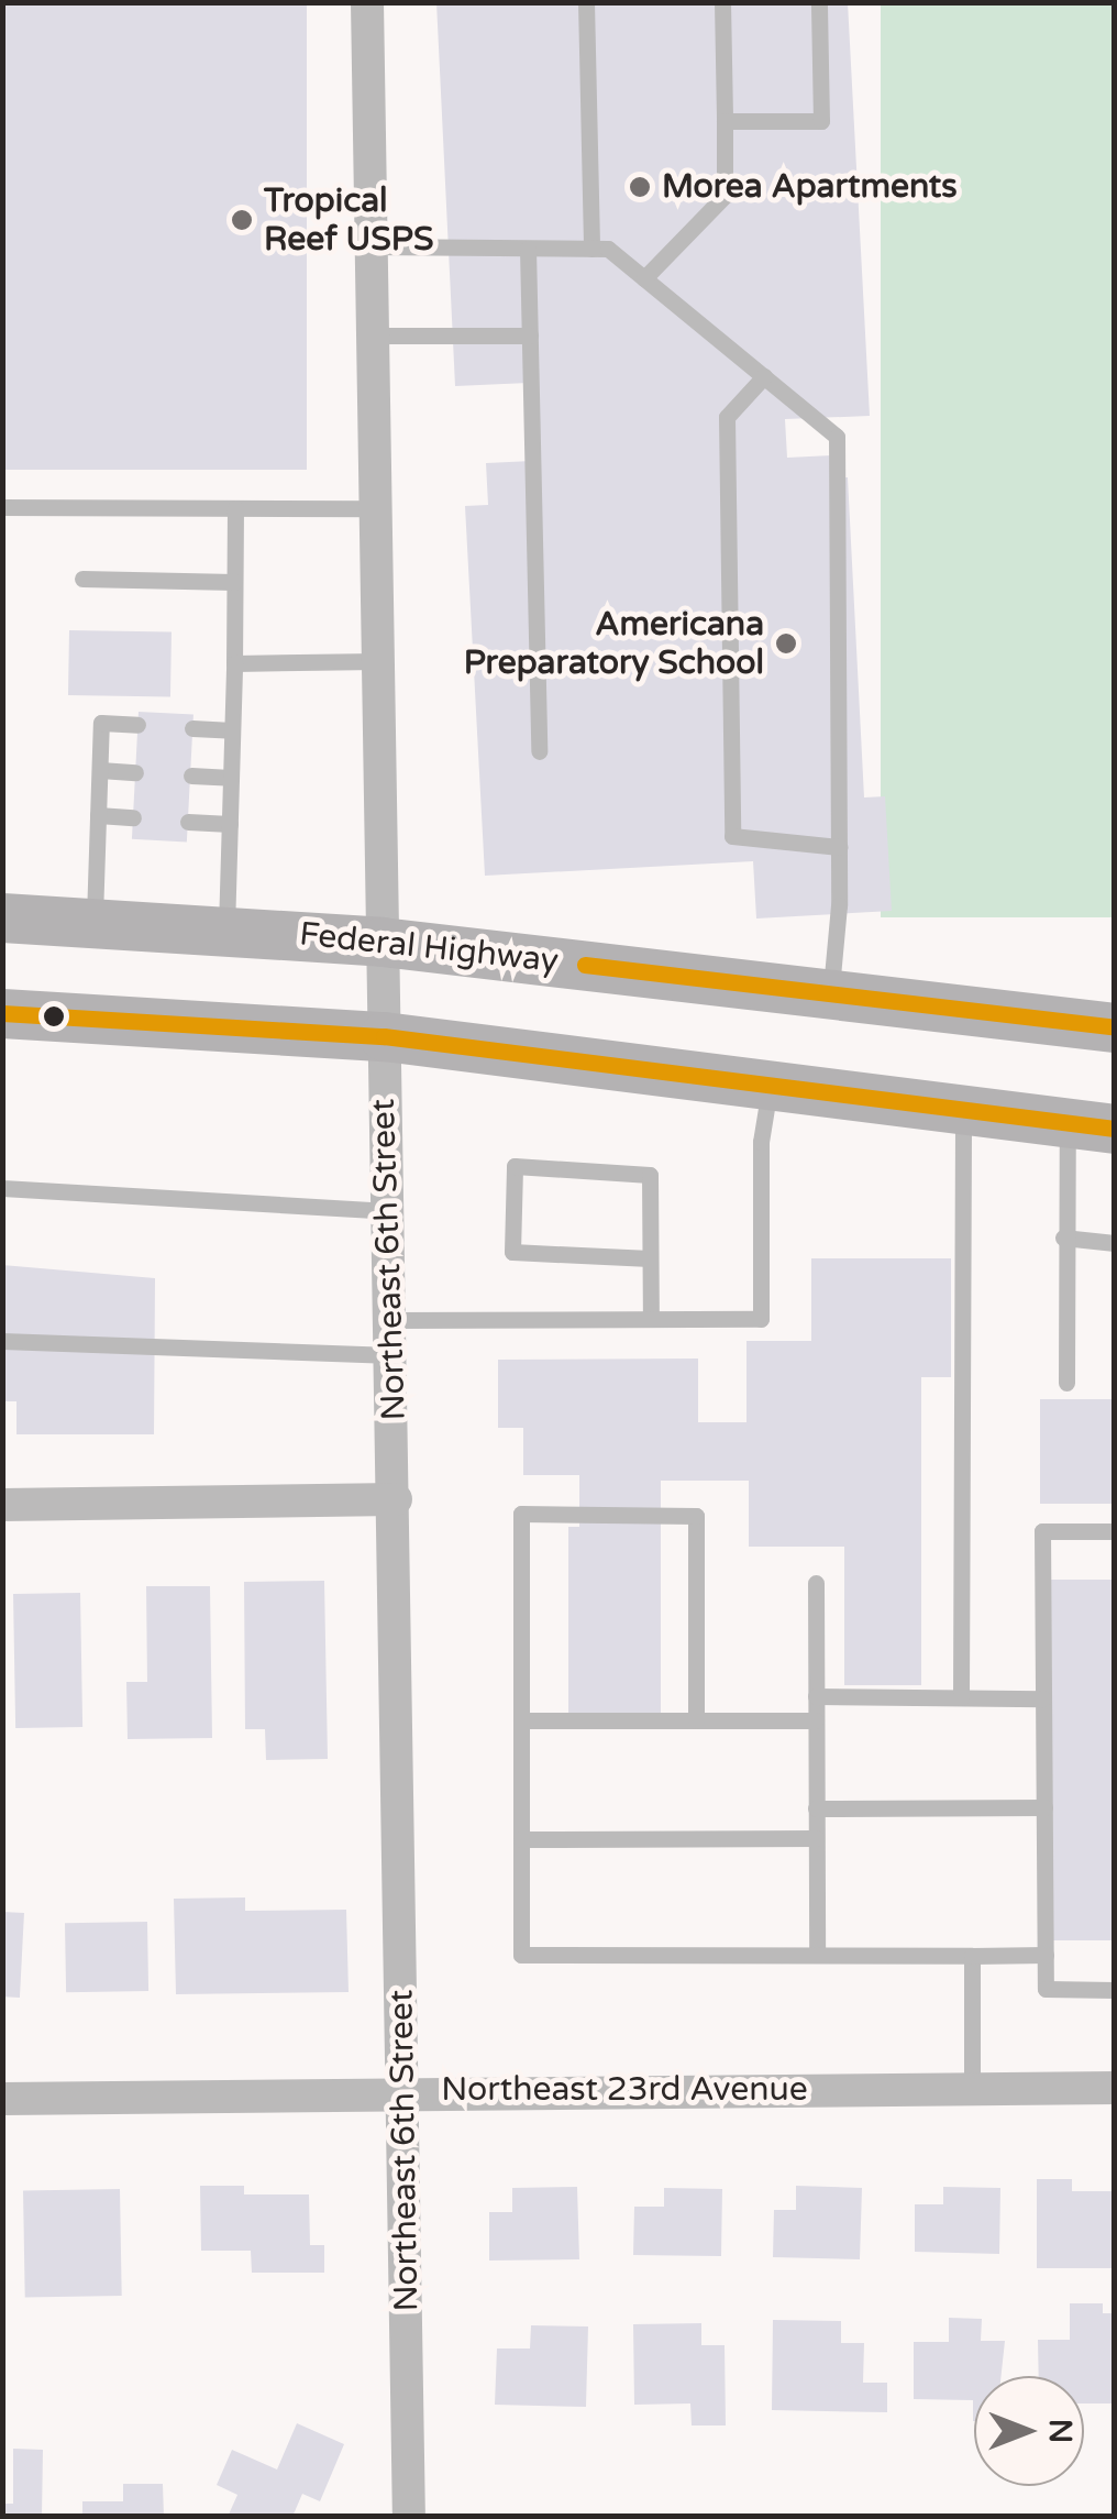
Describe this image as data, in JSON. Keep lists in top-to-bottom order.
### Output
{
  "streets": {
    "main road": ["Federal Highway"],
    "street": ["Northeast 6th Street", "Northeast 23rd Avenue"]
  },
  "crossings": [
    ["Federal Highway", "Northeast 6th Street"],
    ["Northeast 6th Street", "Northeast 23rd Avenue"]
  ],
  "places": ["Morea Apartments", "Tropical Reef USPS", "Americana Preparatory School"],
  "north": "right"
}
